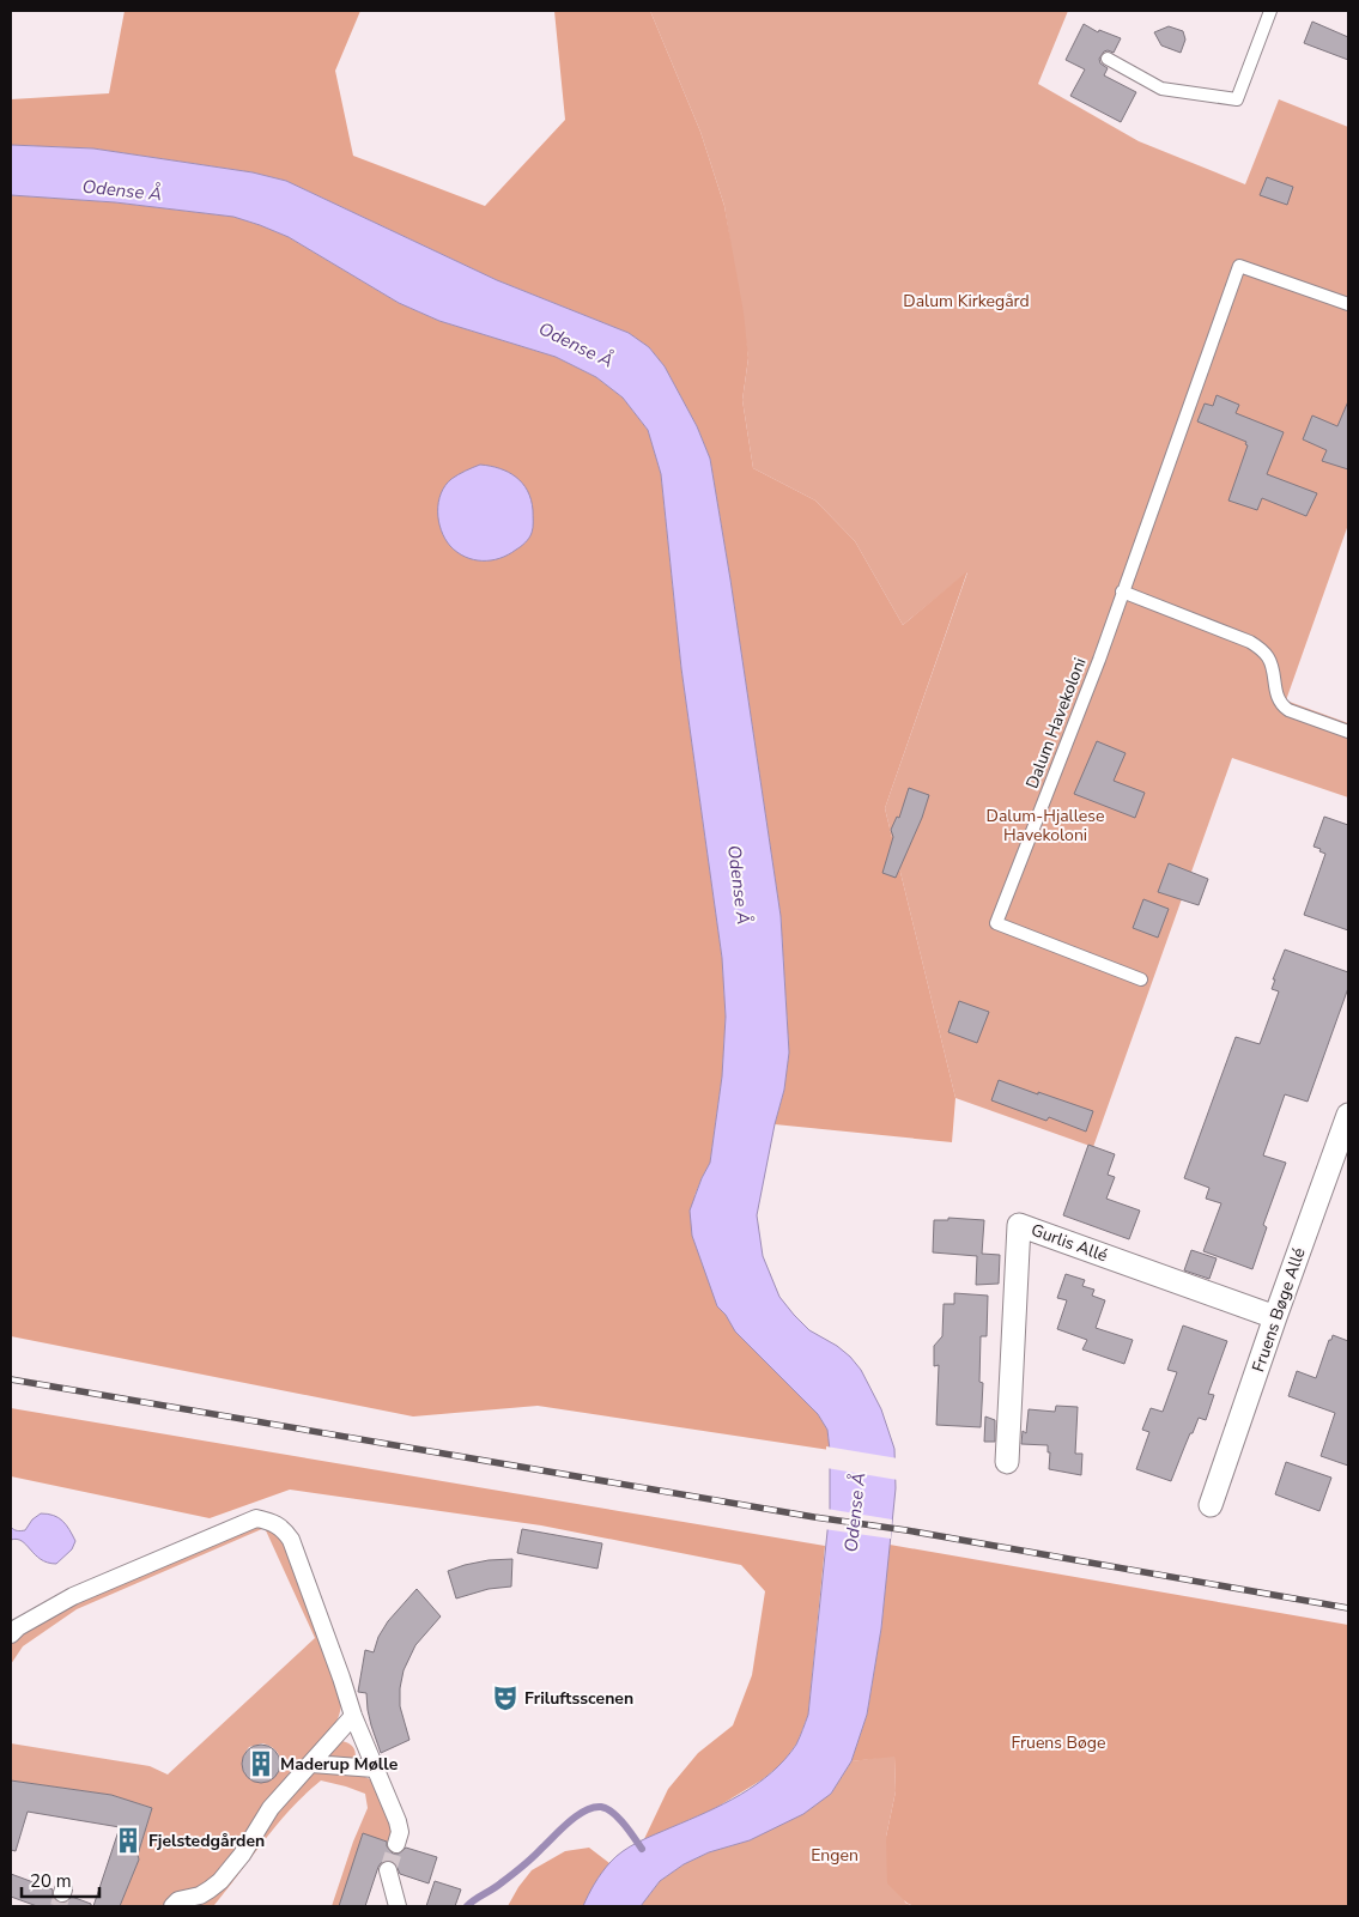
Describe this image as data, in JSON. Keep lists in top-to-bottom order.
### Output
{
  "streets": {
    "street": ["Gurlis Allé", "Fruens Bøge Allé"],
    "lane": ["Dalum Havekoloni"]
  },
  "crossings": [
    ["Gurlis Allé", "Fruens Bøge Allé"]
  ],
  "water": ["Odense Å"],
  "parks": [
    "Dalum Kirkegård",
    "Dalum-Hjallese Havekoloni",
    "Fruens Bøge",
    "Engen"
  ],
  "places": {
    "theatre": ["Friluftsscenen"],
    "building": ["Maderup Mølle", "Fjelstedgården"]
  },
  "scale_bar": "20 m"
}
